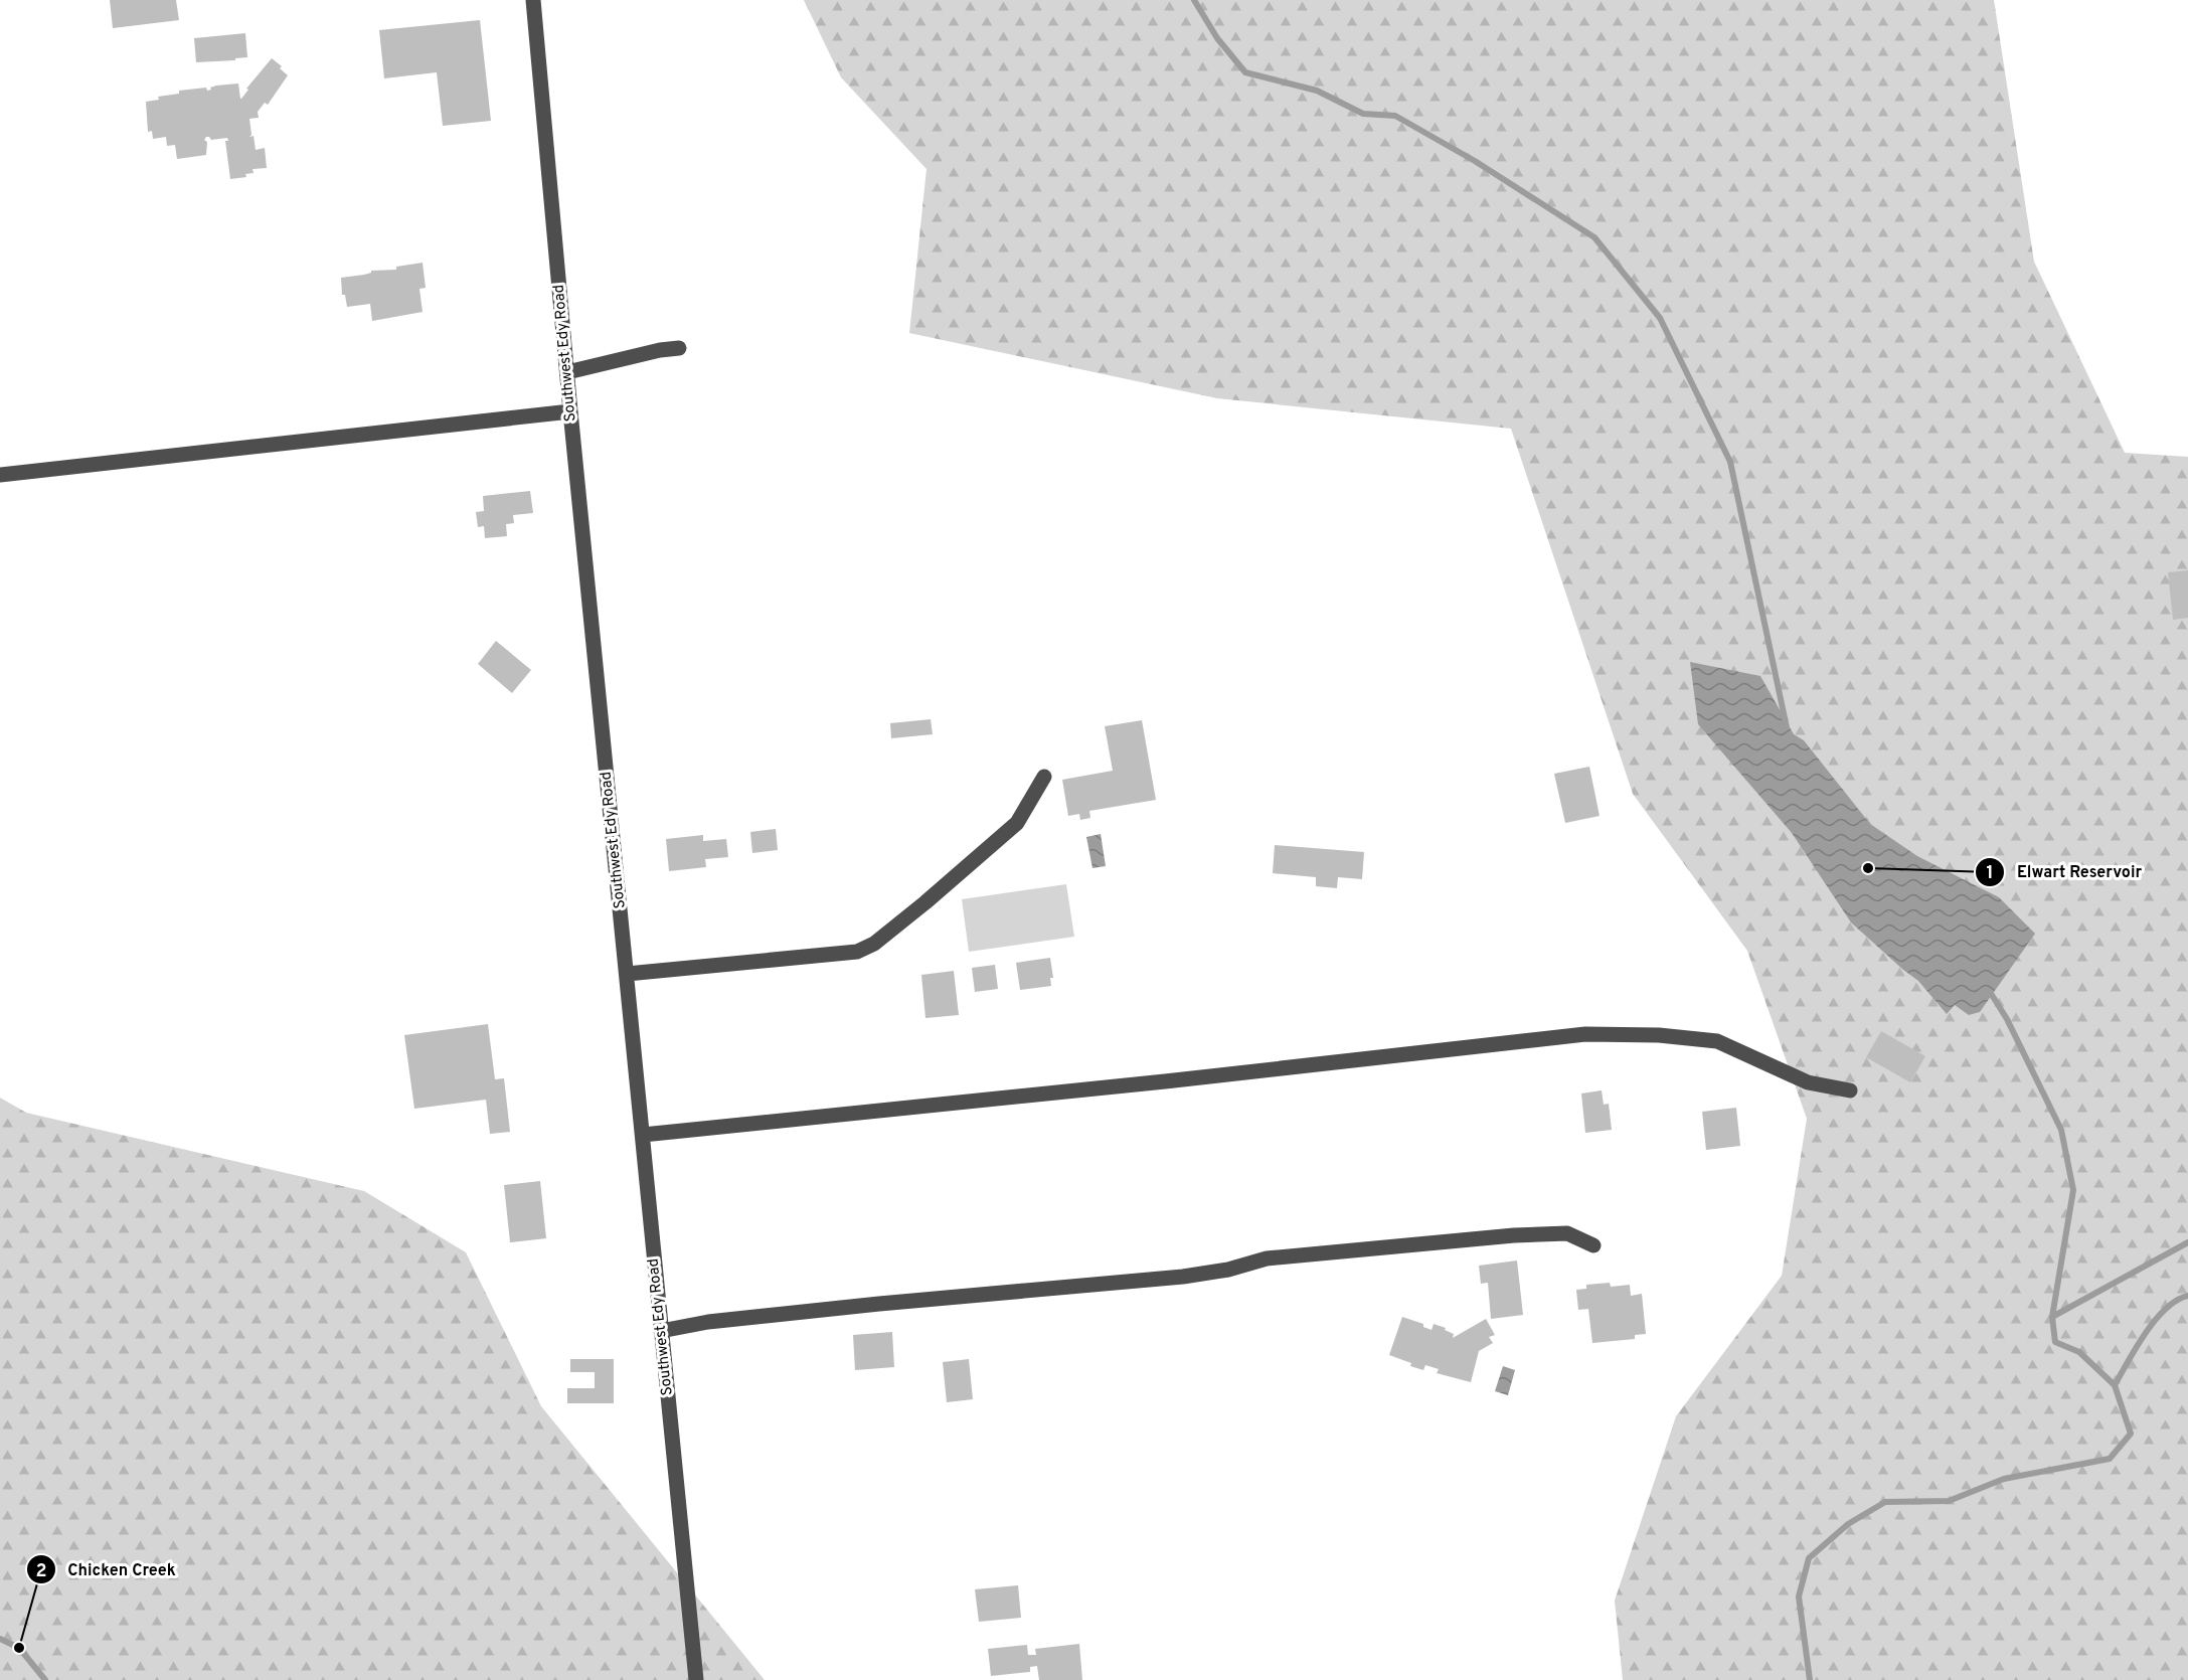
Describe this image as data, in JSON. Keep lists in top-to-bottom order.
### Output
{
  "streets": {
    "street": ["Southwest Edy Road"]
  },
  "places": ["Elwart Reservoir", "Chicken Creek"]
}
